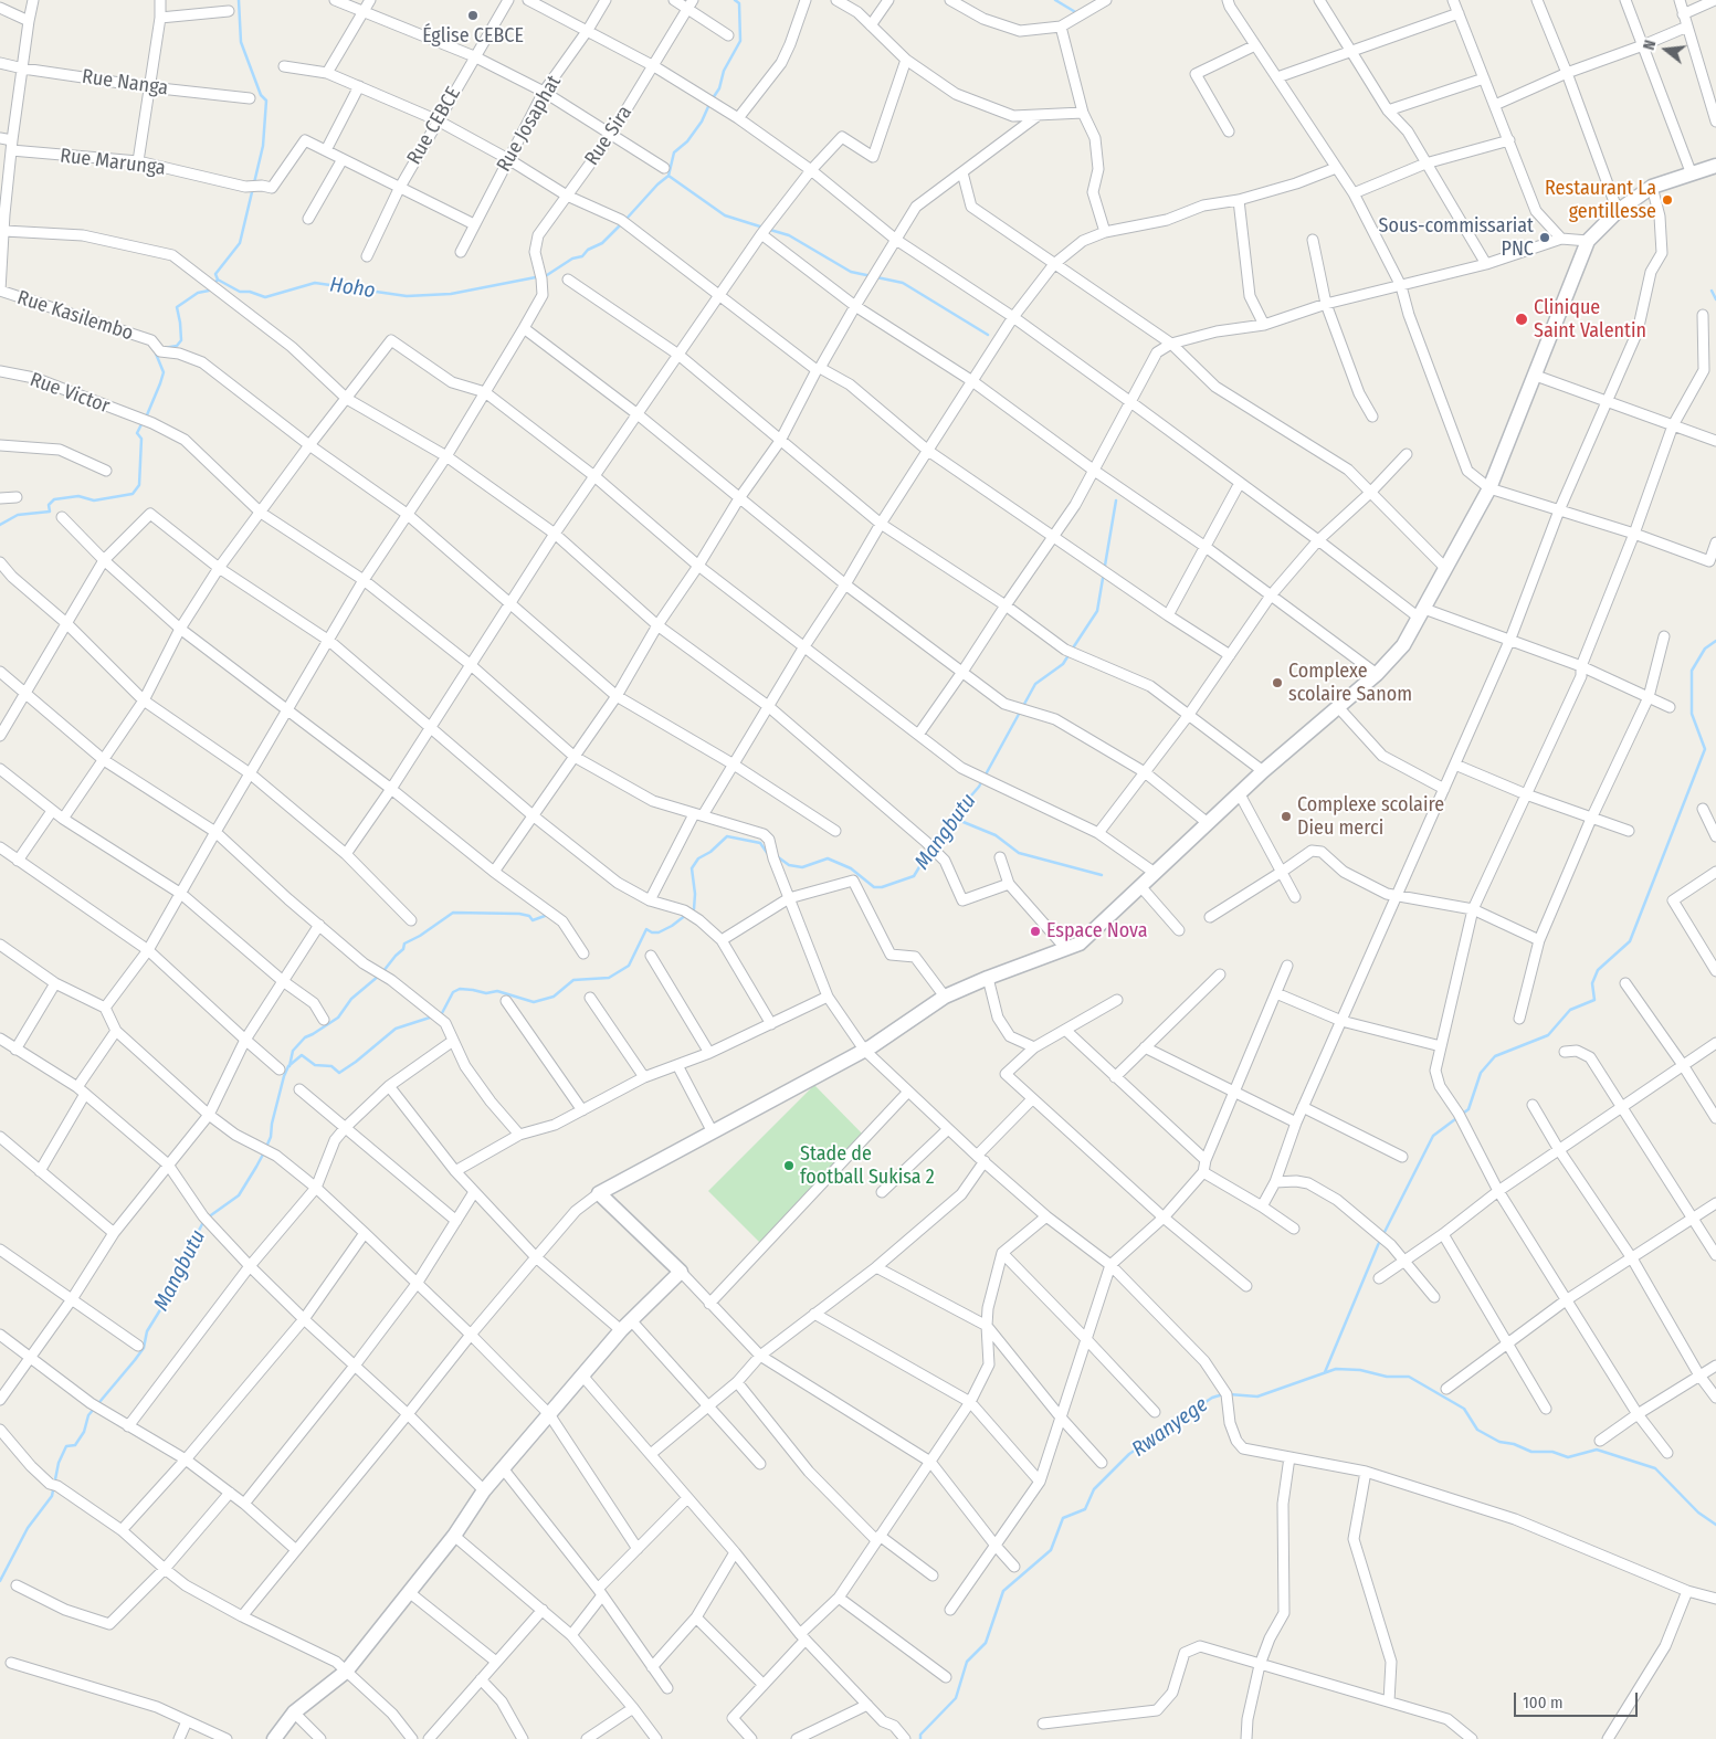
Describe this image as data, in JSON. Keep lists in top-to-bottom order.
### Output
{
  "streets": {
    "street": [
      "Rue Nanga",
      "Rue Josaphat",
      "Rue CEBCE",
      "Rue Sira",
      "Rue Marunga",
      "Rue Kasilembo",
      "Rue Victor"
    ]
  },
  "crossings": [
    ["Rue Sira", "Rue Victor"]
  ],
  "water": ["Hoho", "Mangbutu", "Rwanyege"],
  "places": [
    "Église CEBCE",
    "Restaurant La gentillesse",
    "Sous-commissariat PNC",
    "Clinique Saint Valentin",
    "Complexe scolaire Sanom",
    "Complexe scolaire Dieu merci",
    "Espace Nova",
    "Stade de football Sukisa 2"
  ],
  "scale_bar": "100 m",
  "north": "left"
}
